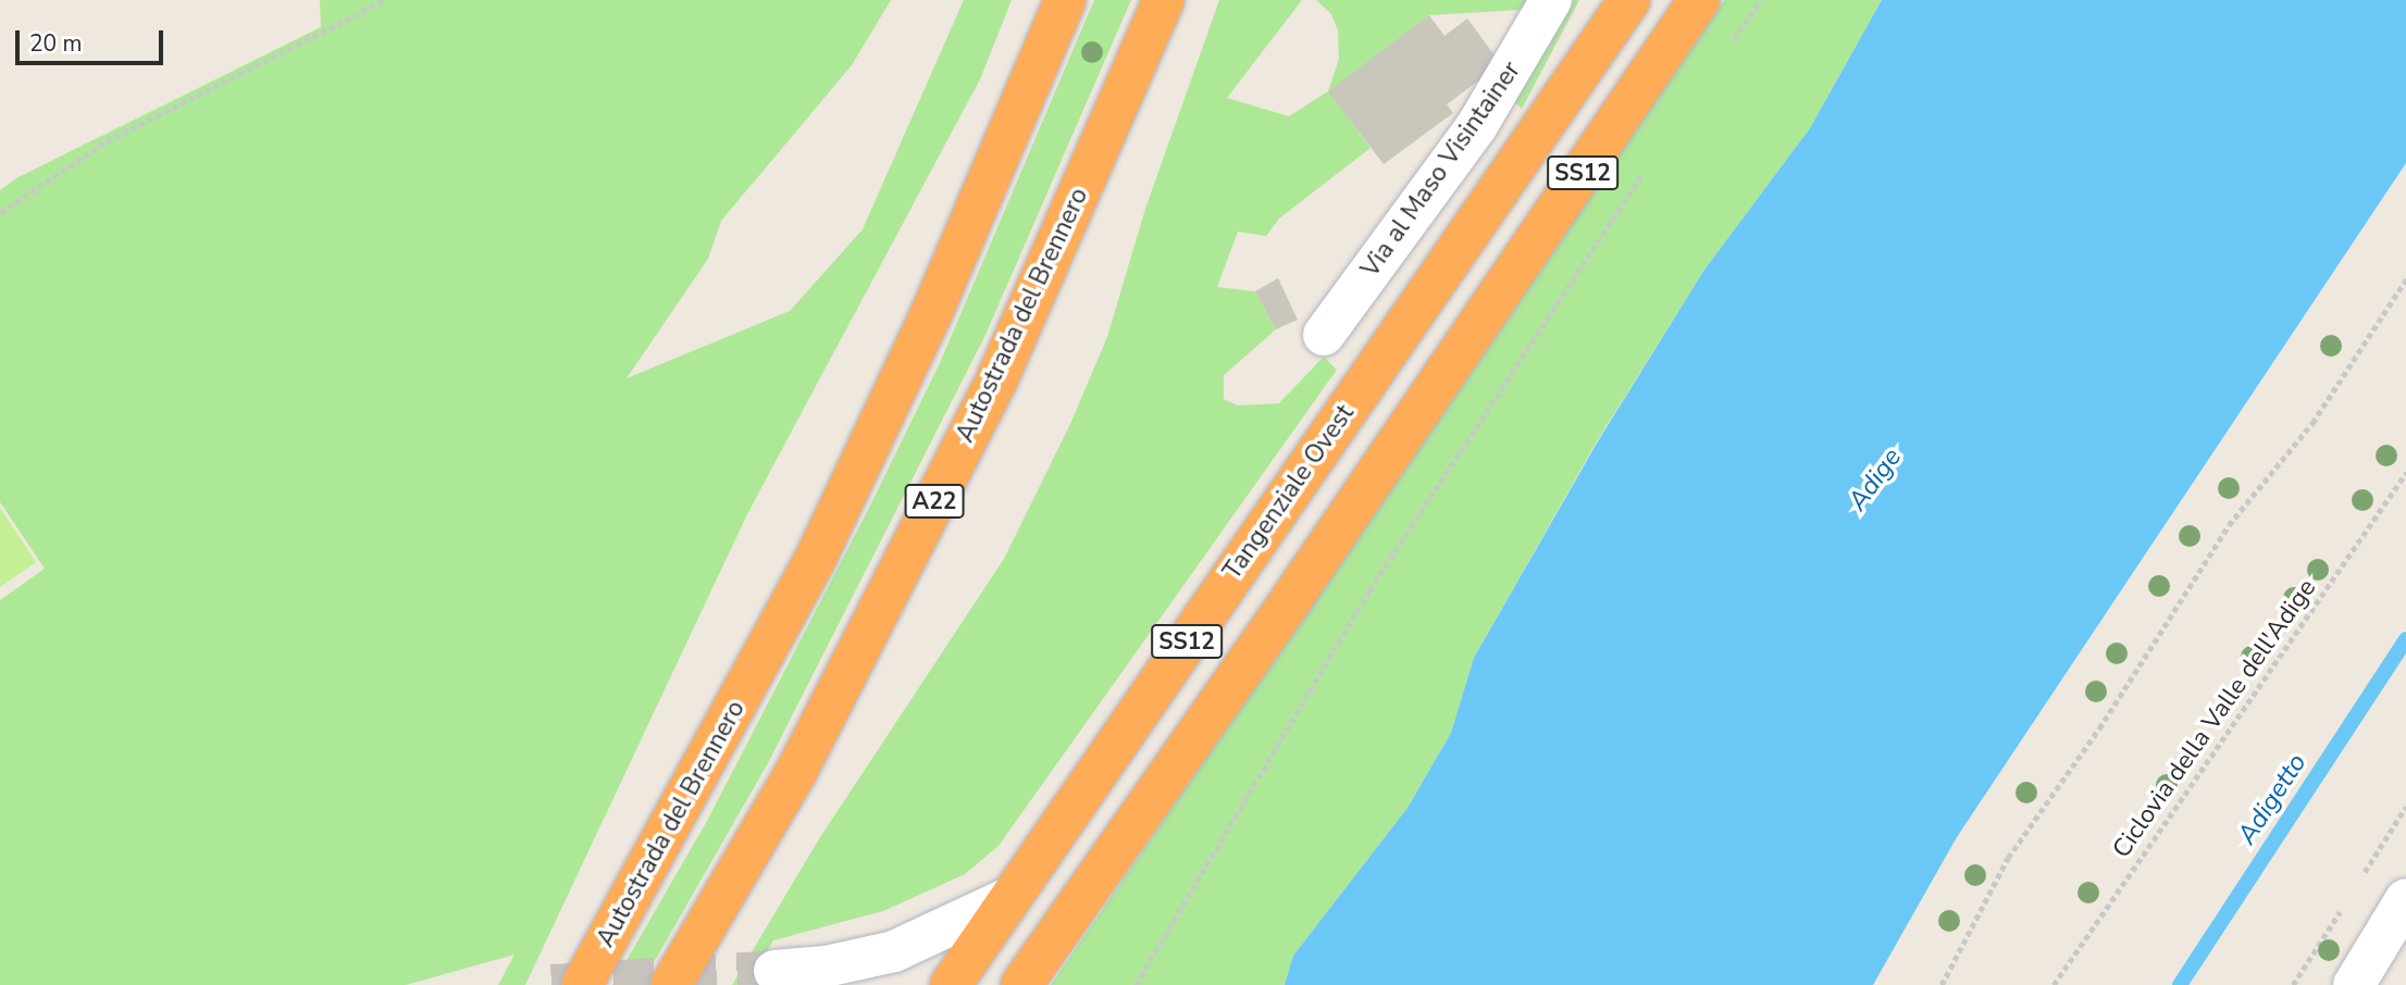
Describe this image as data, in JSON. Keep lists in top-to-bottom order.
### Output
{
  "streets": {
    "highway": [
      "SS12",
      "Autostrada del Brennero",
      "Tangenziale Ovest",
      "A22"
    ],
    "street": ["Via al Maso Visintainer"],
    "path": ["Ciclovia della Valle dell'Adige"]
  },
  "water": ["Adige", "Adigetto"],
  "scale_bar": "20 m"
}
